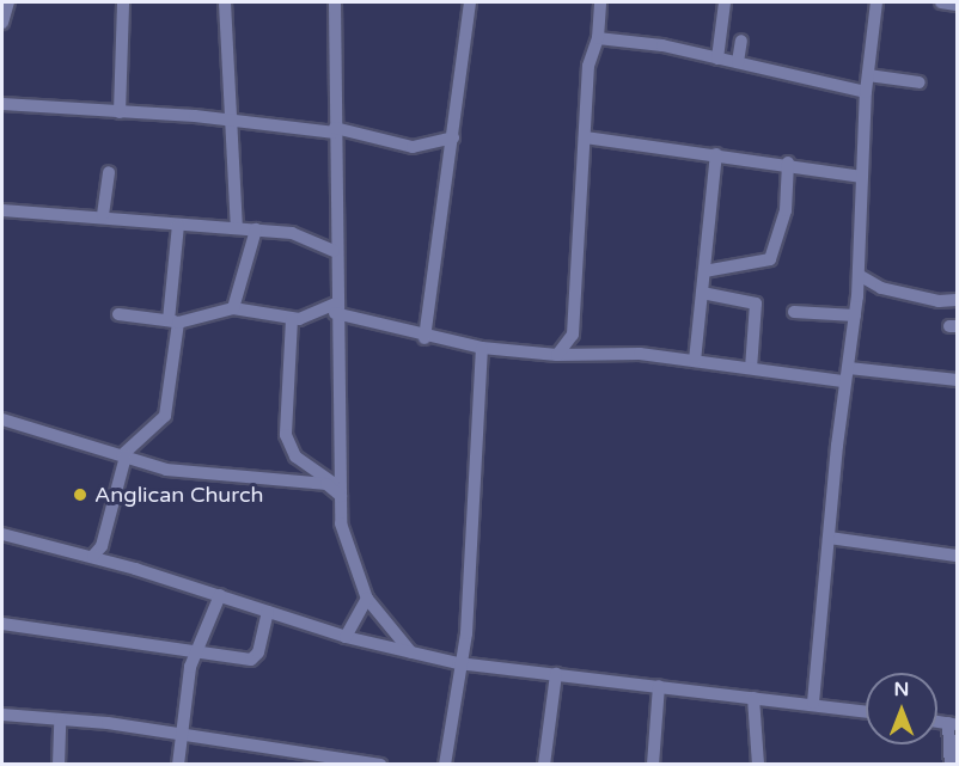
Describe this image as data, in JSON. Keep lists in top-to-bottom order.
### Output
{
  "places": ["Anglican Church"],
  "north": "top"
}
